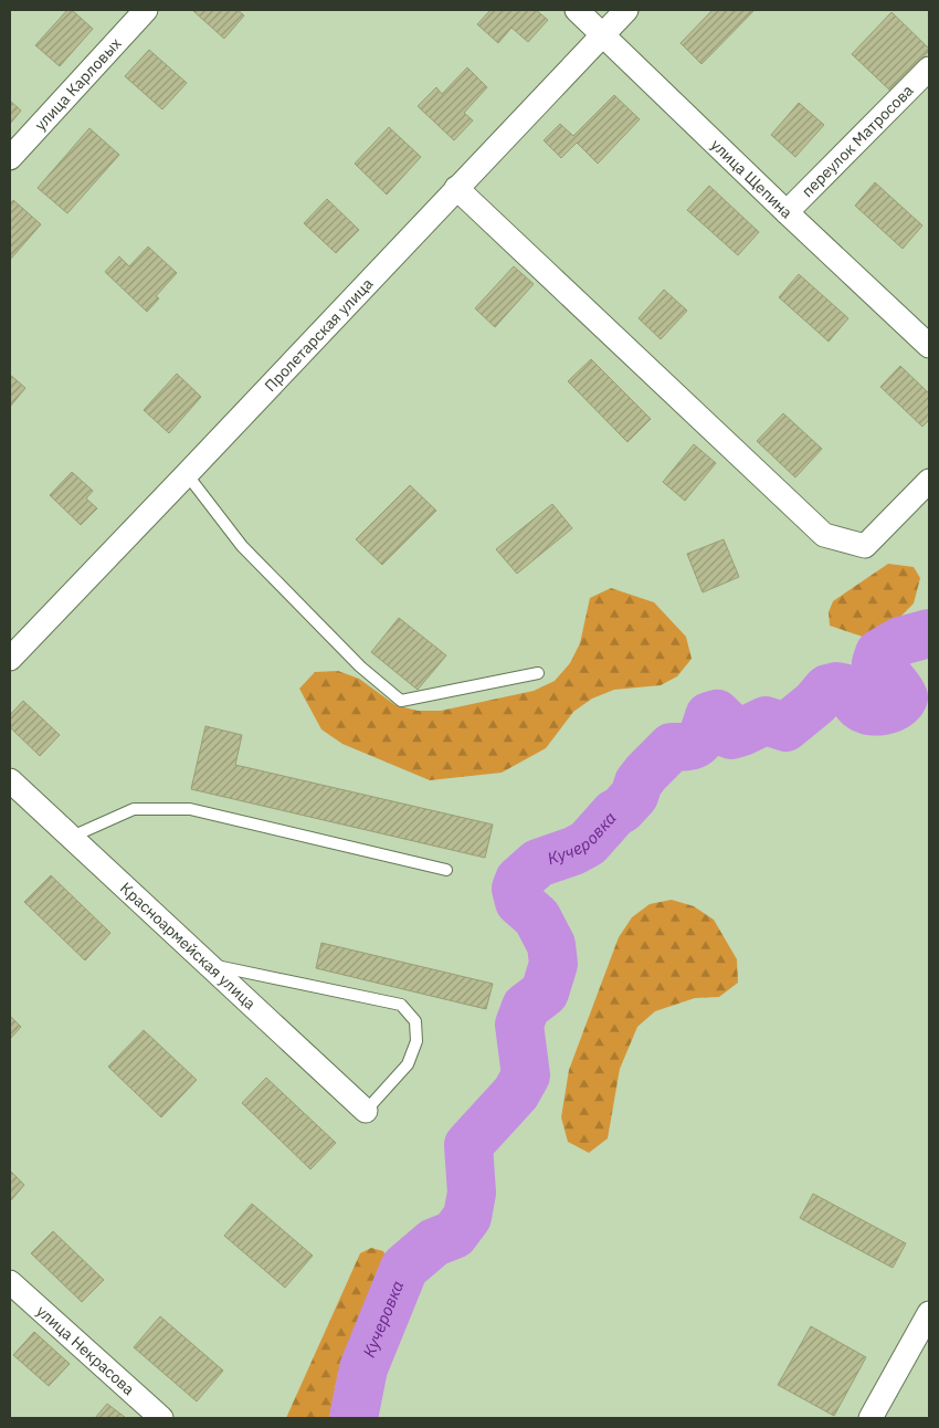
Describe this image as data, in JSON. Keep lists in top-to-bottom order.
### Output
{
  "streets": {
    "street": [
      "улица Карловых",
      "переулок Матросова",
      "улица Щепина",
      "Пролетарская улица",
      "Красноармейская улица",
      "улица Некрасова"
    ]
  },
  "crossings": [
    ["переулок Матросова", "улица Щепина"],
    ["улица Щепина", "Пролетарская улица"]
  ],
  "water": ["Кучеровка"]
}
